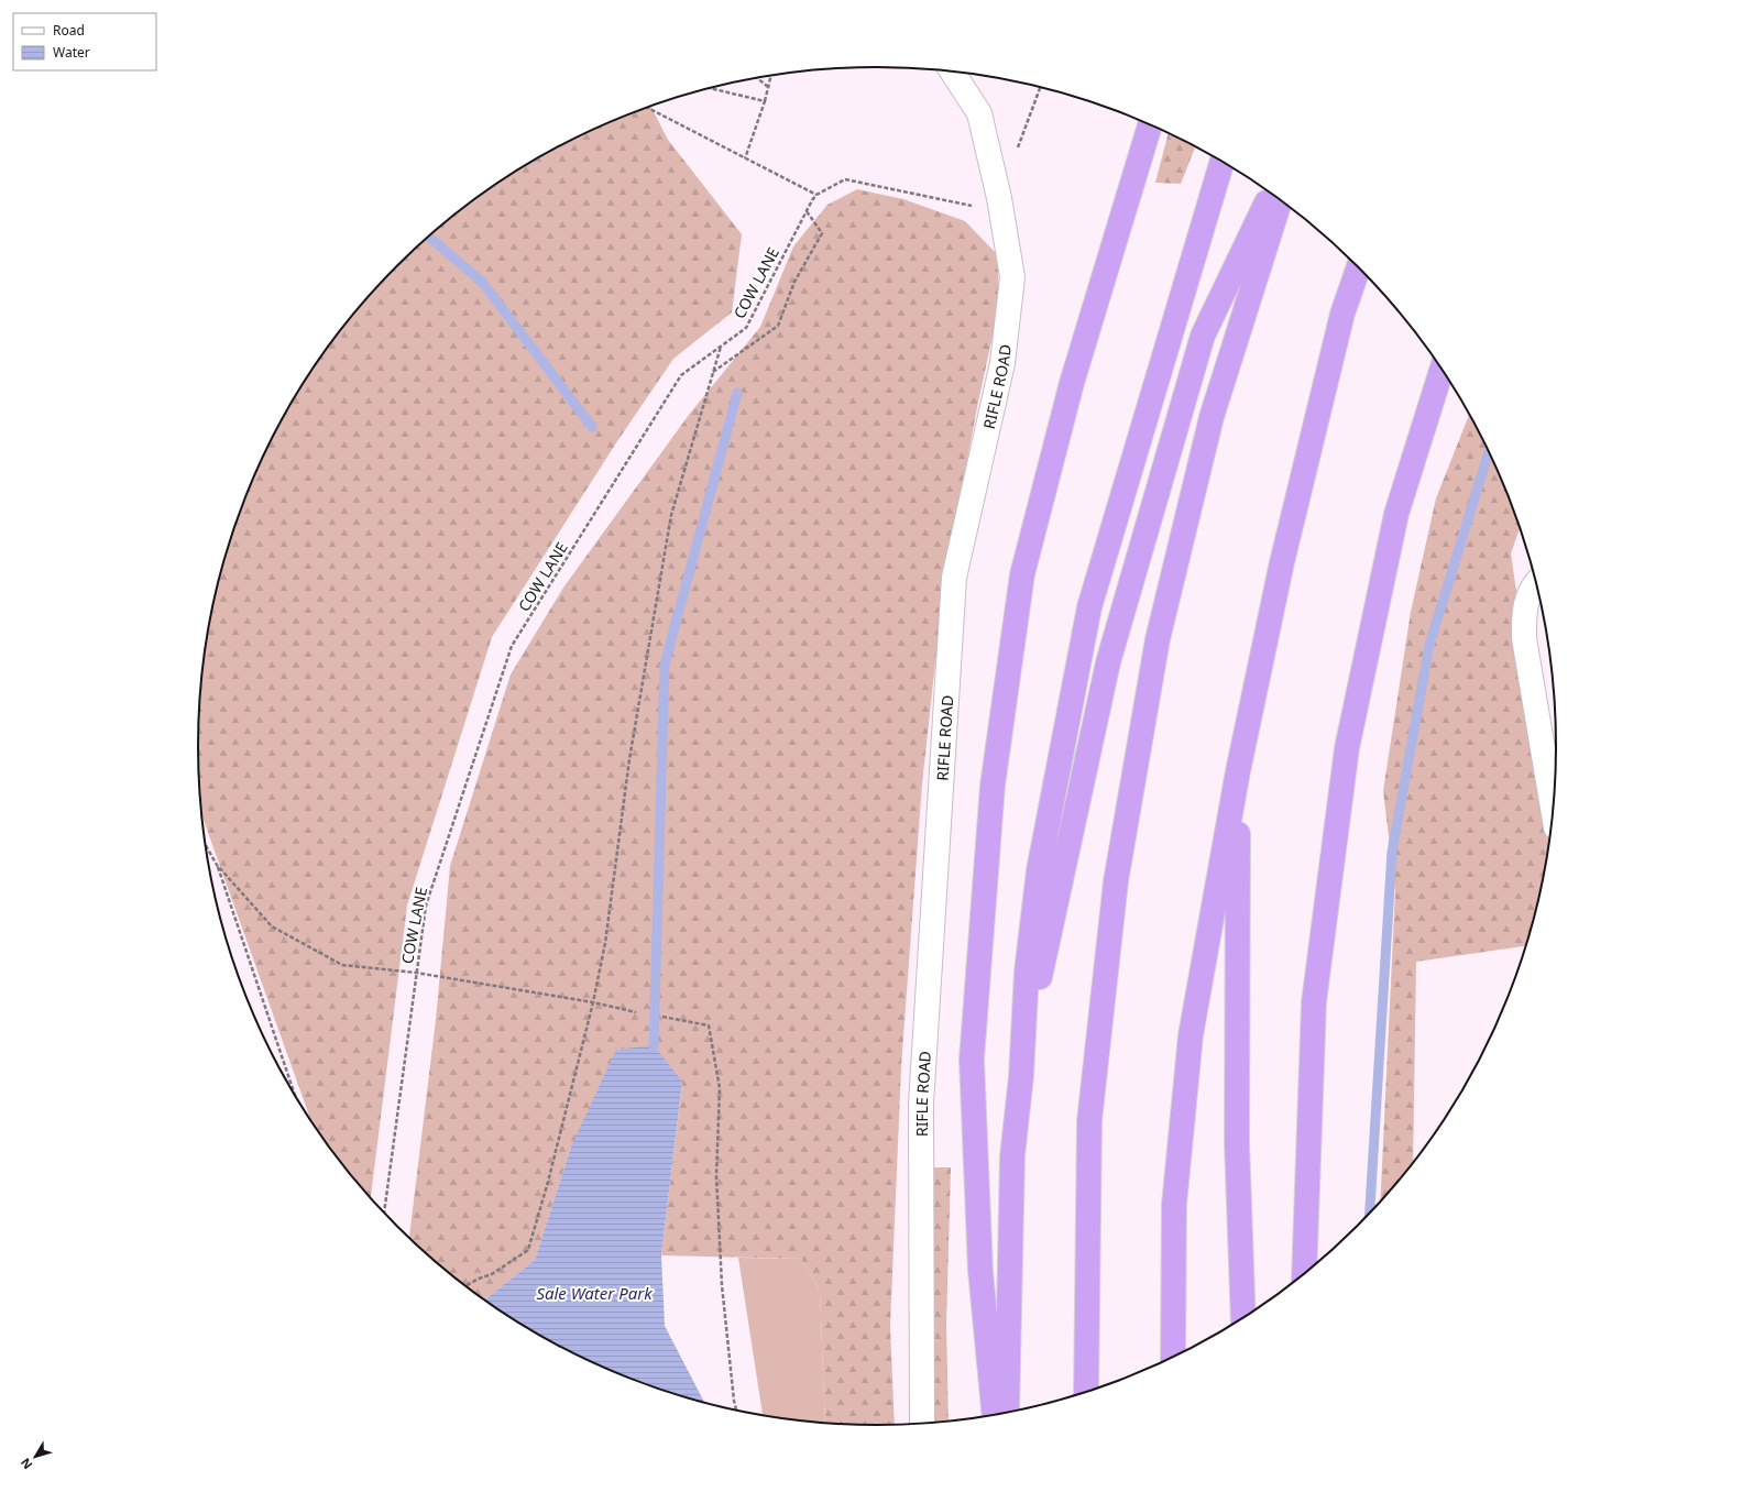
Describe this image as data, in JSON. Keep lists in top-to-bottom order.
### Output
{
  "streets": {
    "street": ["RIFLE ROAD"],
    "path": ["COW LANE"]
  },
  "water": ["Sale Water Park"],
  "legend": ["Road", "Water"],
  "north": "bottom left"
}
